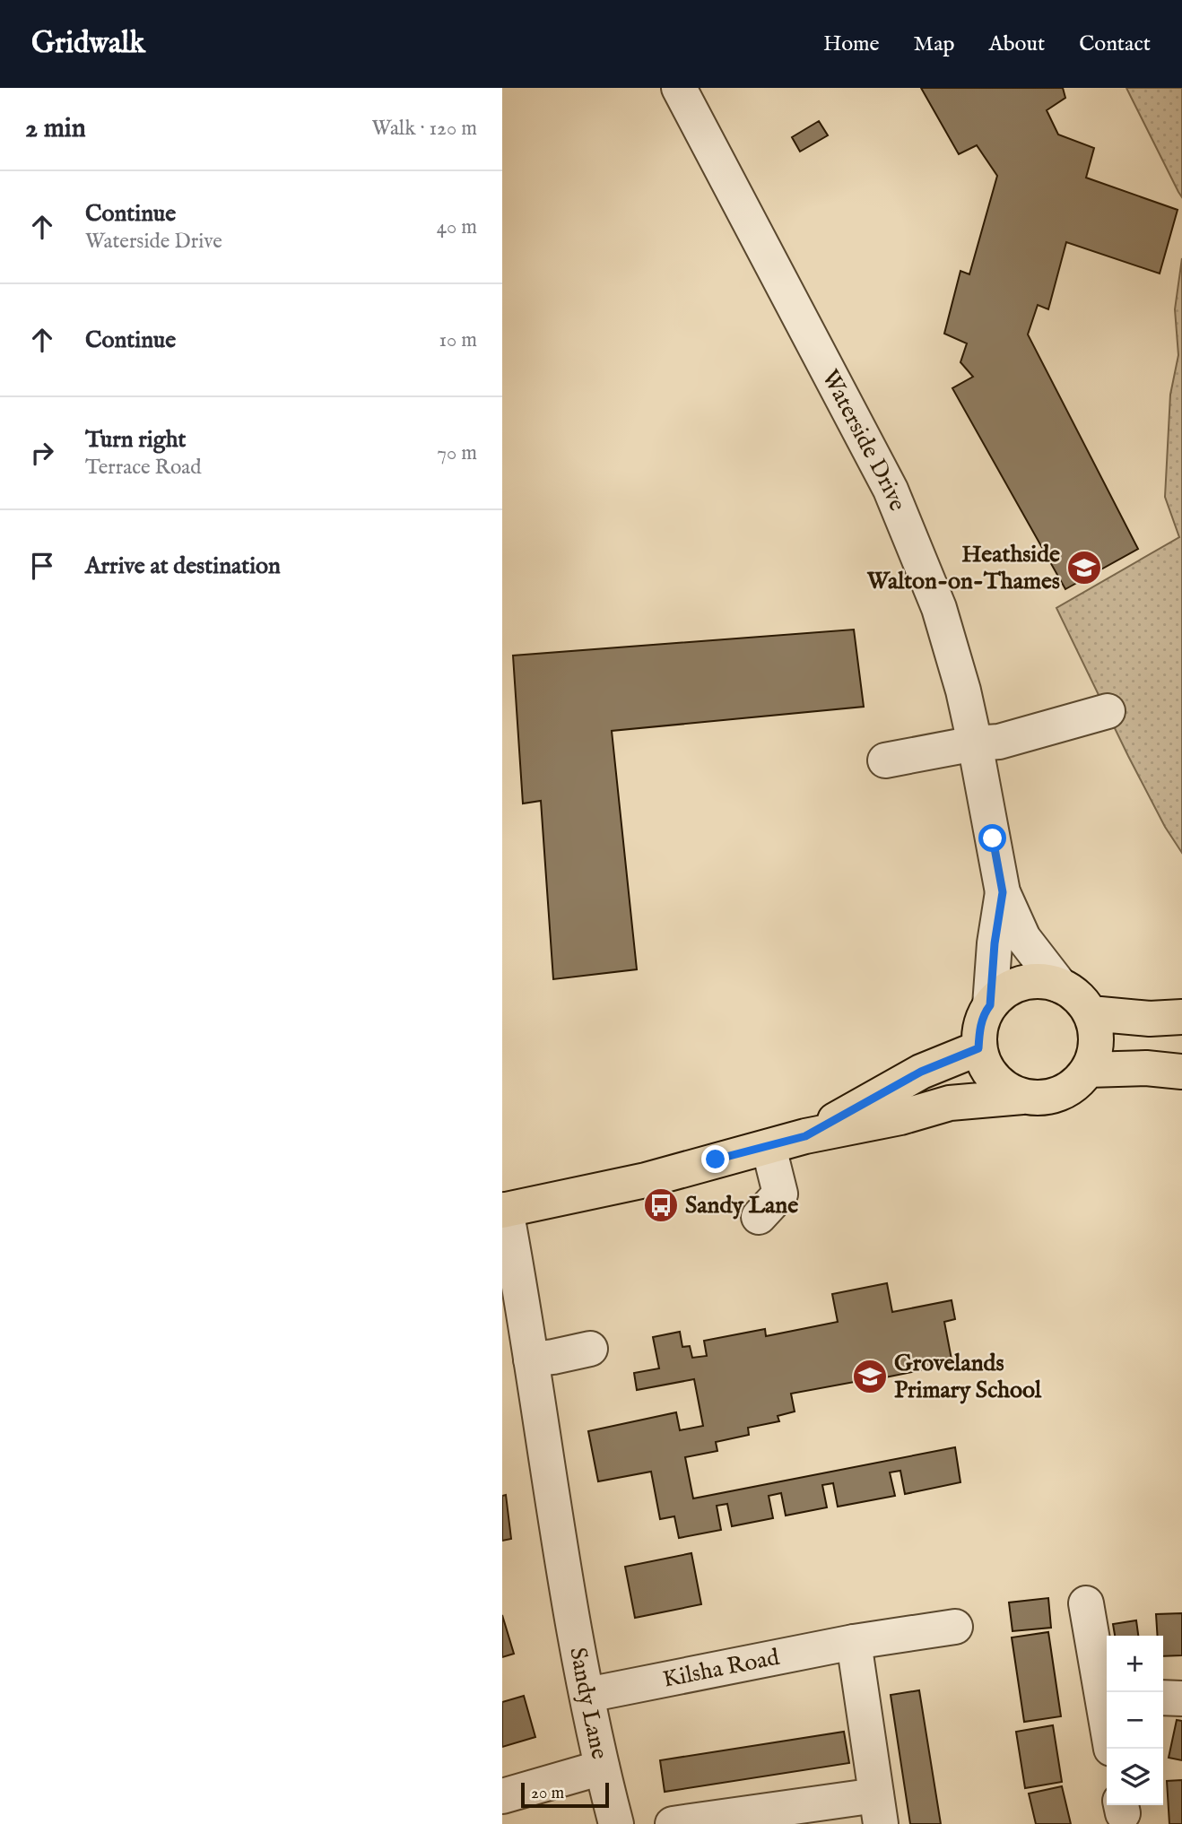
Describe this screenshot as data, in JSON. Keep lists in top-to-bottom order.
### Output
{
  "streets": {
    "street": ["Waterside Drive", "Kilsha Road", "Sandy Lane"]
  },
  "crossings": [
    ["Kilsha Road", "Sandy Lane"]
  ],
  "places": {
    "school or university": ["Heathside Walton-on-Thames", "Grovelands Primary School"],
    "bus stop": ["Sandy Lane"]
  },
  "scale_bar": "20 m",
  "page": {
    "header": "Gridwalk",
    "nav": [
      "Home",
      "Map",
      "About",
      "Contact"
    ],
    "heading": ["2 min", "Walk · 120 m"],
    "list": [
      ["Continue", "Waterside Drive", "40 m"],
      ["Continue", "10 m"],
      ["Turn right", "Terrace Road", "70 m"],
      "Arrive at destination"
    ],
    "map_buttons": ["+", "−"],
    "scale": "20 m"
  }
}
